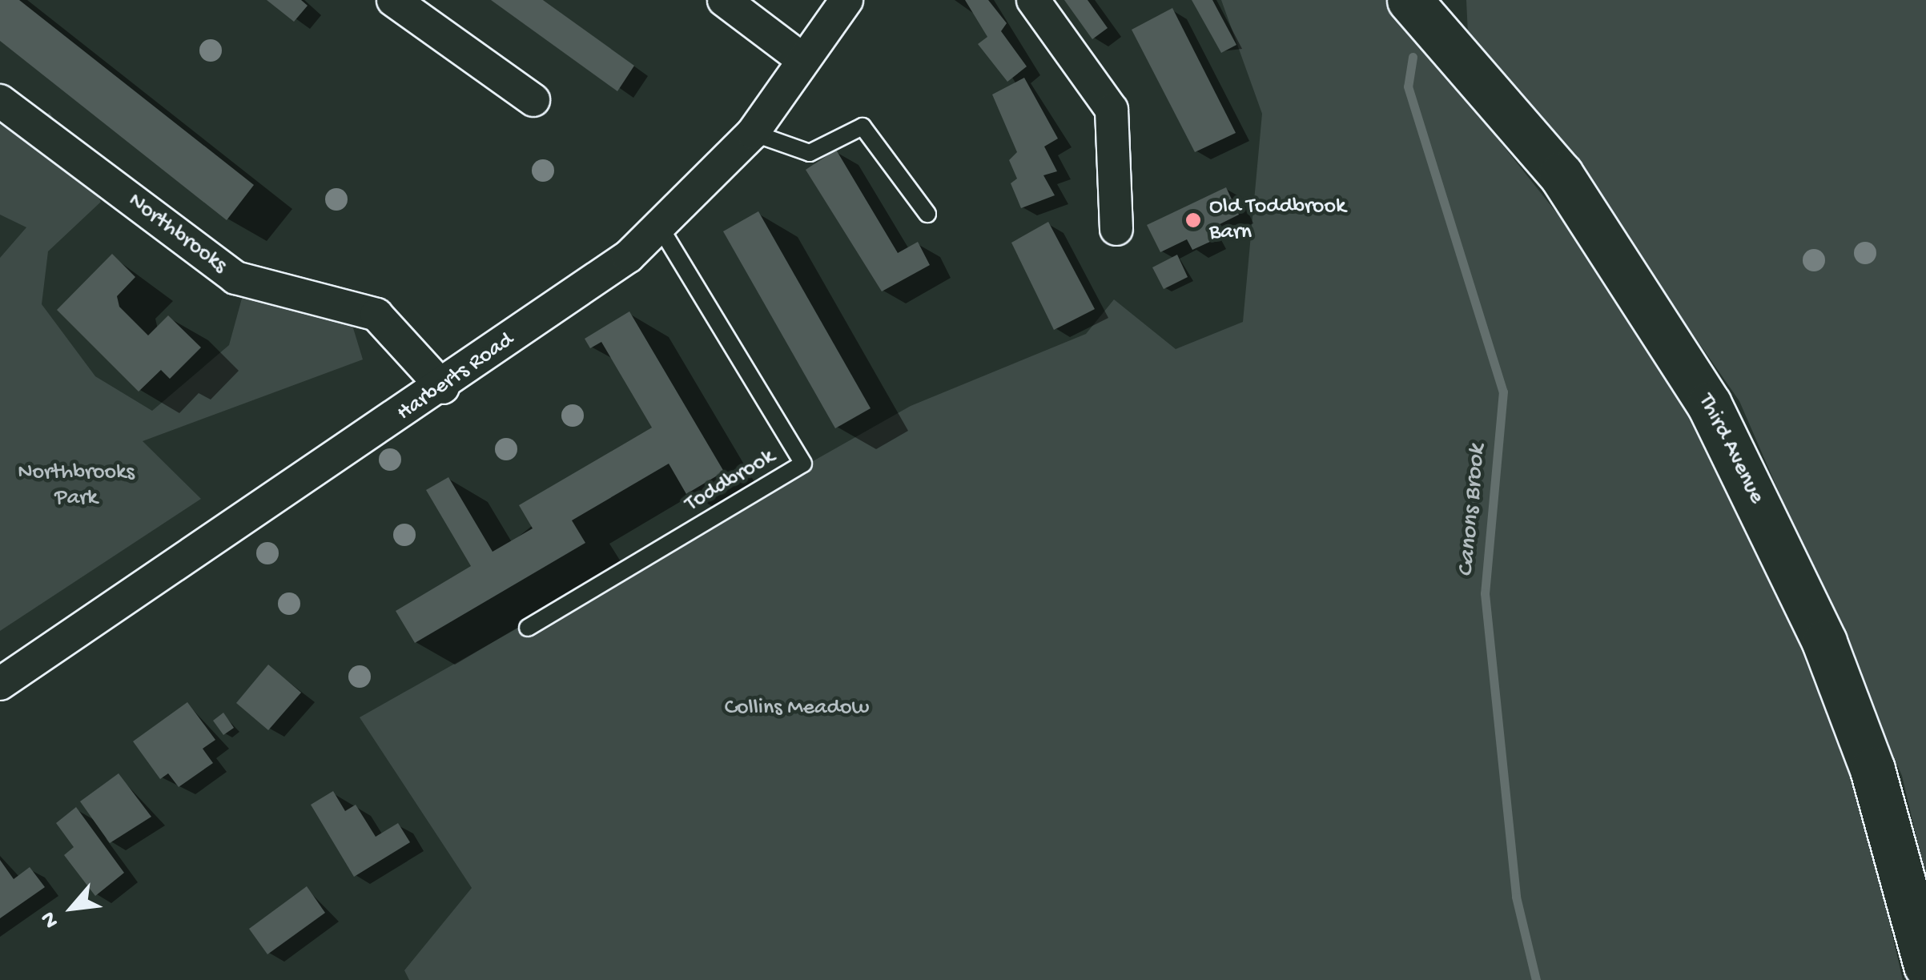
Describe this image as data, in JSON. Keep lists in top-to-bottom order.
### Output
{
  "streets": {
    "main road": ["Third Avenue"],
    "street": ["Northbrooks", "Harberts Road"],
    "lane": ["Toddbrook"]
  },
  "crossings": [
    ["Northbrooks", "Harberts Road"],
    ["Harberts Road", "Toddbrook"]
  ],
  "water": ["Canons Brook"],
  "parks": ["Northbrooks Park", "Collins Meadow"],
  "places": ["Old Toddbrook Barn"],
  "north": "bottom left"
}
